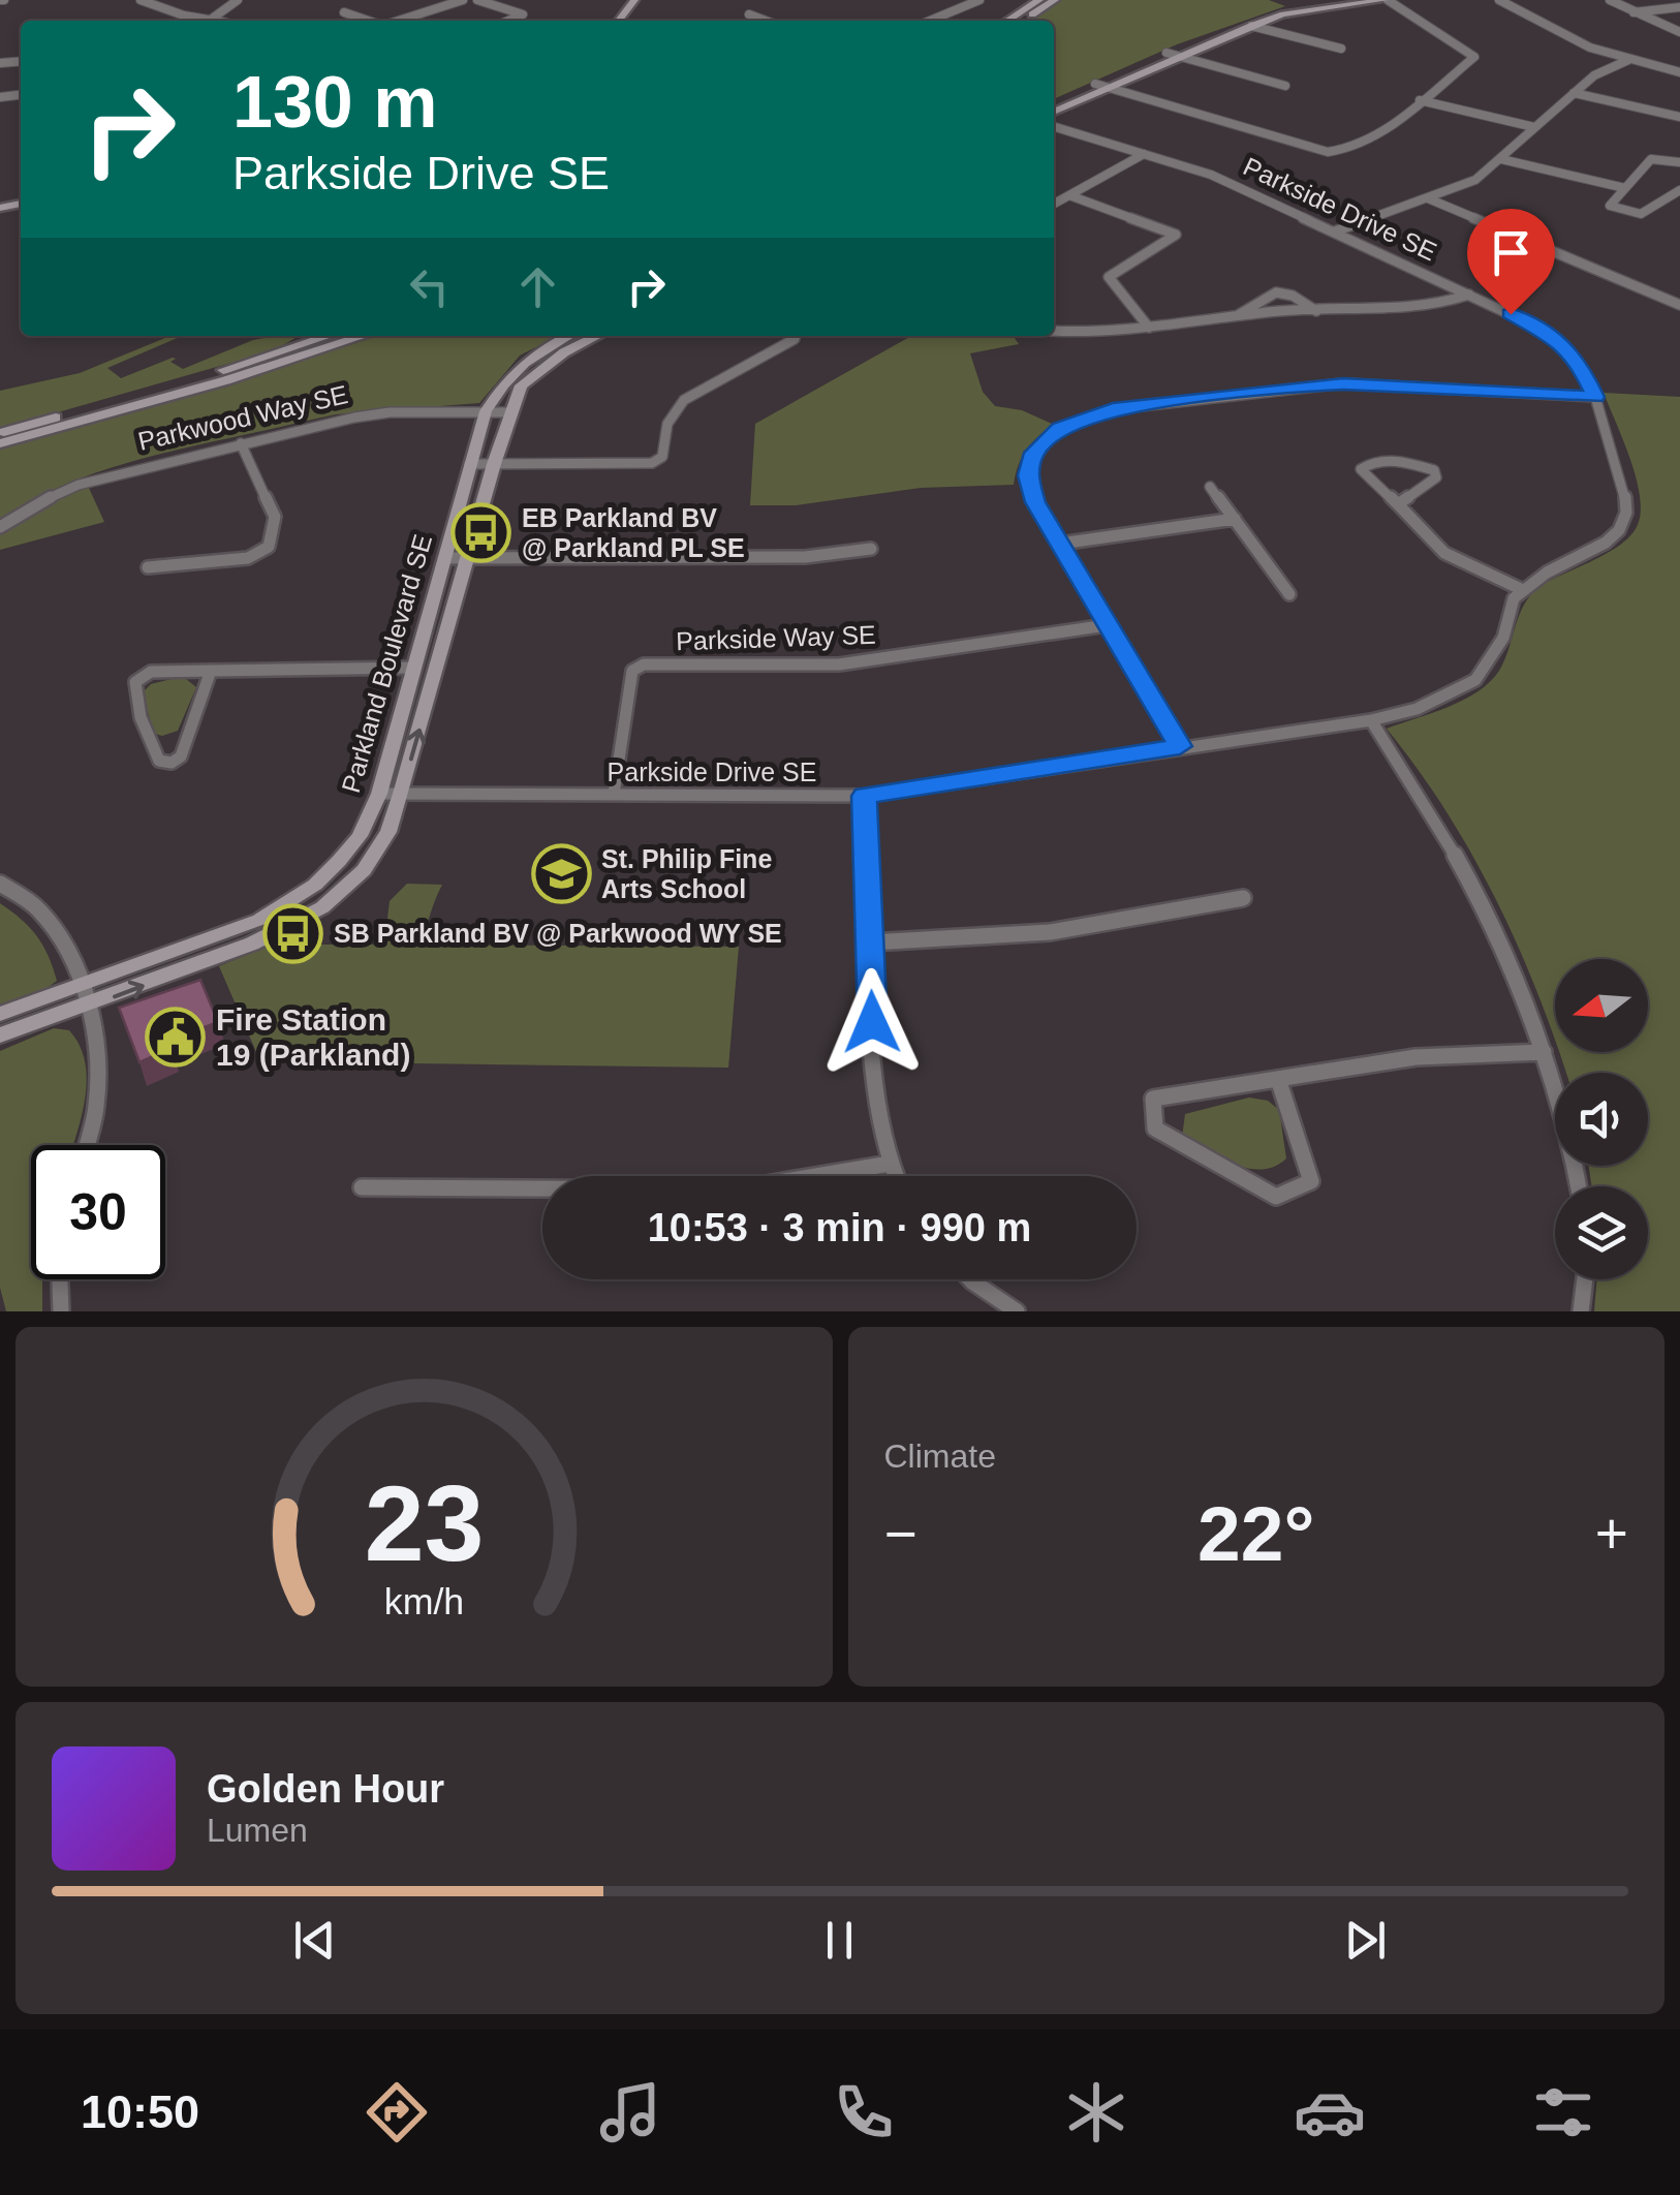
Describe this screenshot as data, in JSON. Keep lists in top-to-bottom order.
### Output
{
  "streets": {
    "street": [
      "Parkside Drive SE",
      "Parkwood Way SE",
      "Parkside Way SE",
      "Parkland Boulevard SE"
    ]
  },
  "crossings": [
    ["Parkside Drive SE", "Parkside Way SE"],
    ["Parkside Drive SE", "Parkland Boulevard SE"],
    ["Parkwood Way SE", "Parkland Boulevard SE"]
  ],
  "places": {
    "bus stop": ["EB Parkland BV @ Parkland PL SE", "SB Parkland BV @ Parkwood WY SE"],
    "school or university": ["St. Philip Fine Arts School"],
    "public building": ["Fire Station 19 (Parkland)"]
  },
  "north": "left",
  "page": {
    "turn": ["130 m", "Parkside Drive SE"],
    "limit": "30",
    "trip": "10:53 · 3 min · 990 m",
    "tile": "Climate",
    "heat": ["−", "22°", "+"],
    "song": ["Golden Hour", "Lumen"],
    "tabs": "10:50",
    "gauge": ["23", "km/h"]
  }
}
